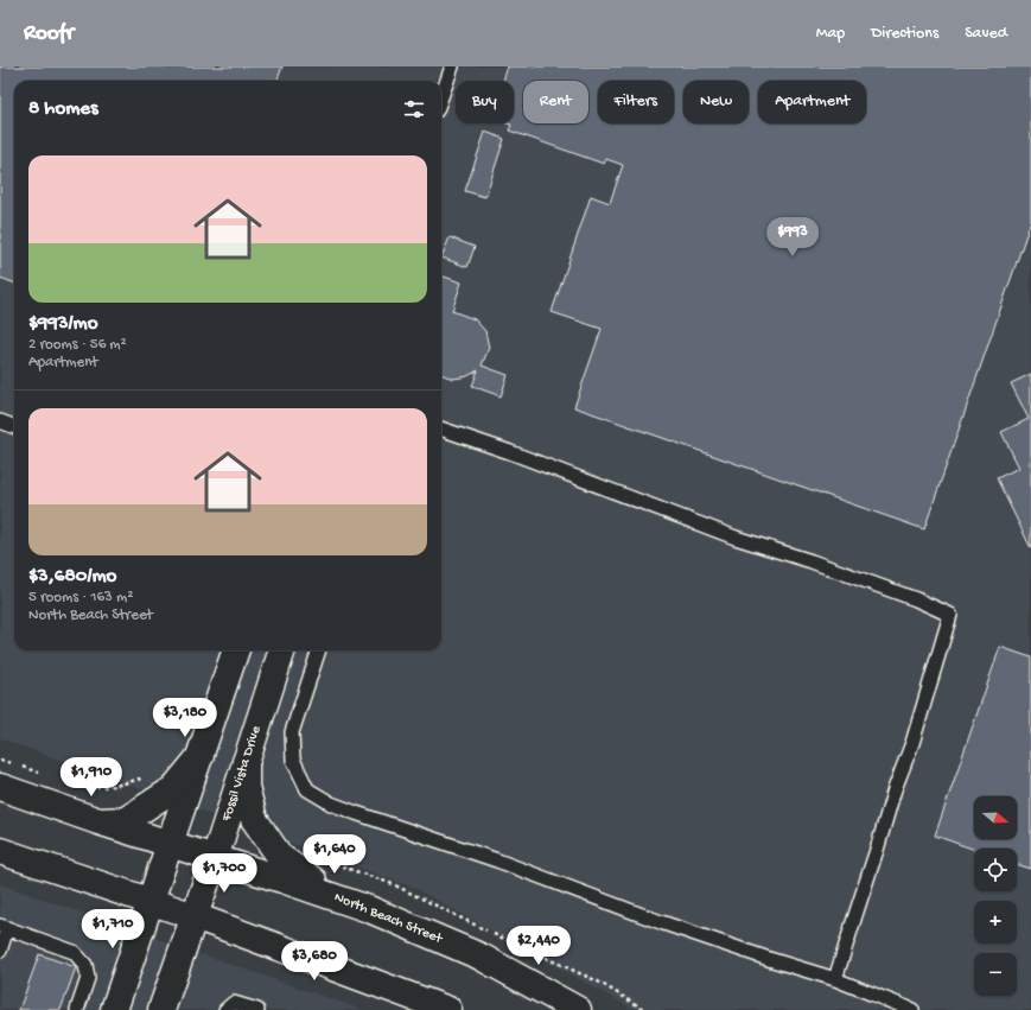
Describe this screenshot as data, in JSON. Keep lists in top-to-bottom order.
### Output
{
  "streets": {
    "main road": ["Fossil Vista Drive", "North Beach Street"]
  },
  "crossings": [
    ["Fossil Vista Drive", "North Beach Street"]
  ],
  "north": "right",
  "page": {
    "header": "Roofr",
    "nav": ["Map", "Directions", "Saved"],
    "chip": [
      "Buy",
      "Rent",
      "Filters",
      "New",
      "Apartment"
    ],
    "heading": "8 homes",
    "list": [
      {
        "name": "$993/mo",
        "note": "2 rooms · 56 m² · Apartment"
      },
      {
        "name": "$3,680/mo",
        "note": "5 rooms · 163 m² · North Beach Street"
      }
    ],
    "price": [
      "$993",
      "$3,180",
      "$1,910",
      "$1,640",
      "$1,700",
      "$1,710",
      "$2,440",
      "$3,680"
    ],
    "map_buttons": ["+", "−"]
  }
}
